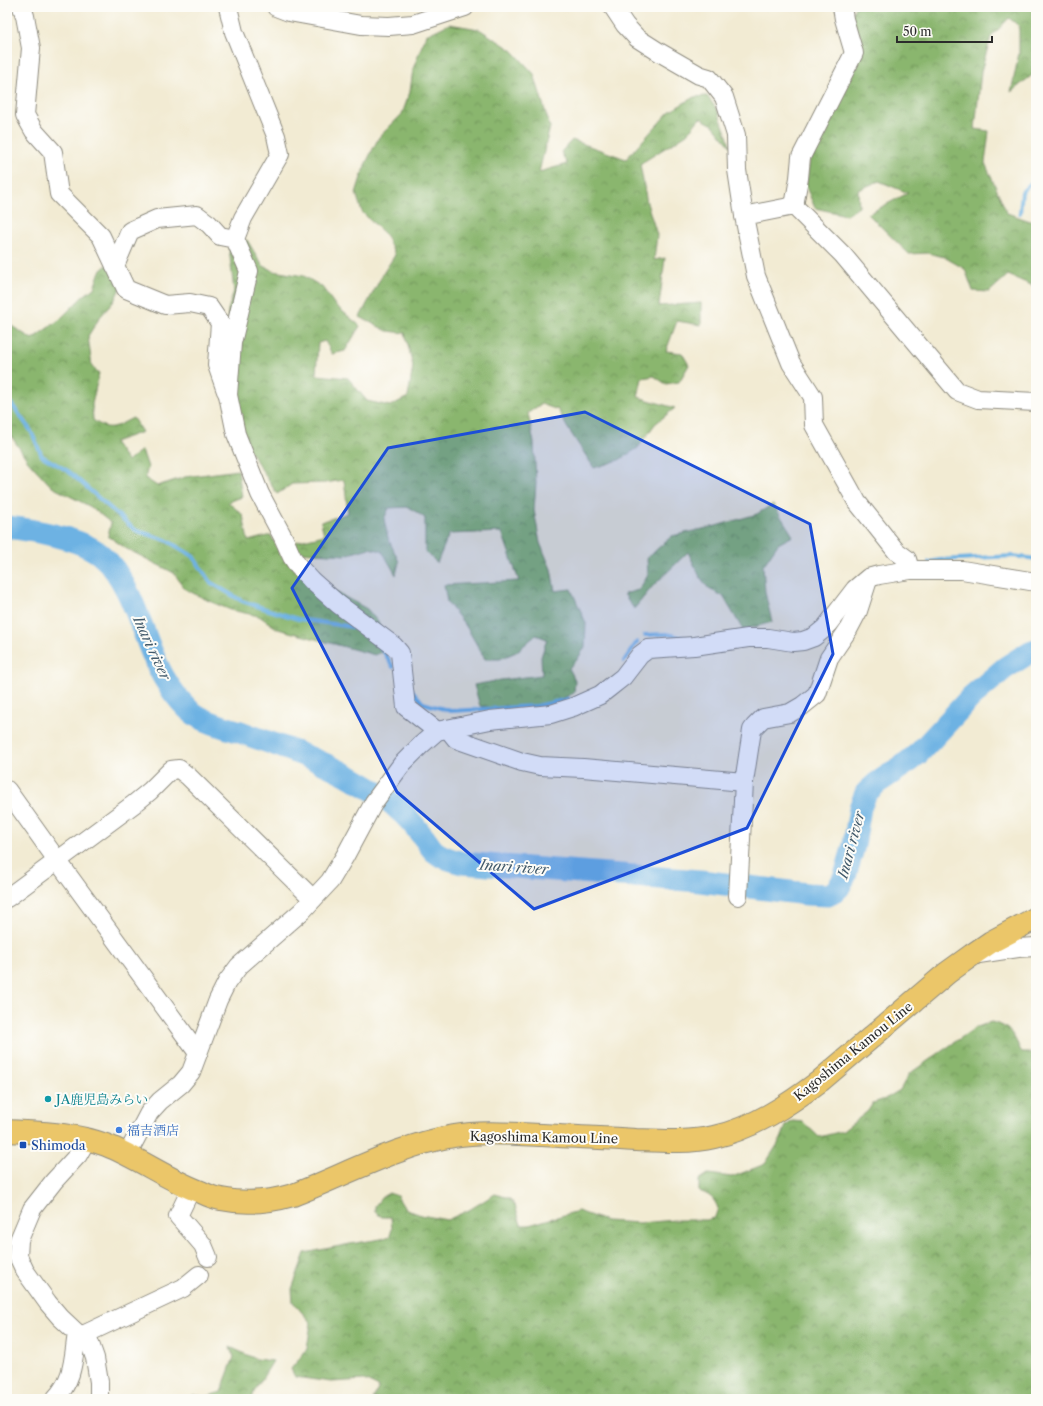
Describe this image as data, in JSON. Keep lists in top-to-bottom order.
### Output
{
  "streets": {
    "main road": ["Kagoshima Kamou Line"]
  },
  "water": ["Inari river"],
  "places": {
    "other": ["JA鹿児島みらい", "福吉酒店"],
    "transit": ["Shimoda"]
  },
  "scale_bar": "50 m"
}
